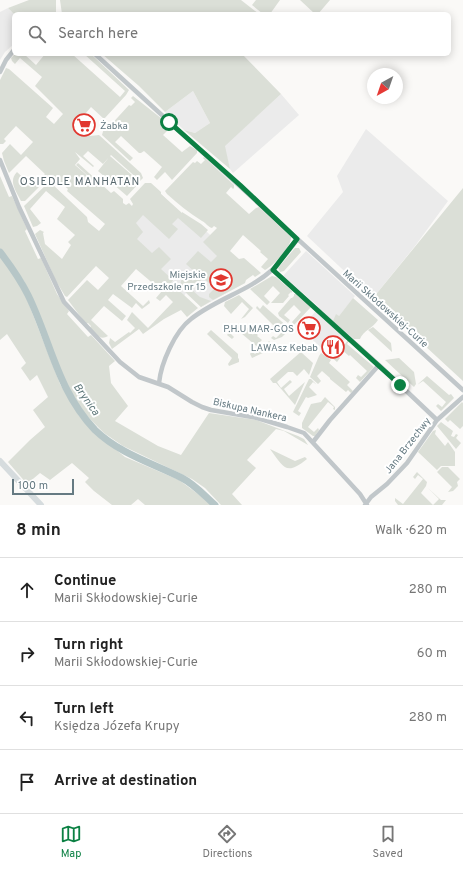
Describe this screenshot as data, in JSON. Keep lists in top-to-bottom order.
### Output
{
  "streets": {
    "street": ["Marii Skłodowskiej-Curie", "Biskupa Nankera", "Jana Brzechwy"]
  },
  "crossings": [
    ["Biskupa Nankera", "Jana Brzechwy"]
  ],
  "districts": ["OSIEDLE MANHATAN"],
  "water": ["Brynica"],
  "places": {
    "supermarket": ["Żabka", "P.H.U MAR-GOS"],
    "school or university": ["Miejskie Przedszkole nr 15"],
    "restaurant": ["LAWAsz Kebab"]
  },
  "scale_bar": "100 m",
  "north": "bottom left",
  "page": {
    "search": "Search here",
    "scale": "100 m",
    "heading": ["8 min", "Walk · 620 m"],
    "list": [
      ["Continue", "Marii Skłodowskiej-Curie", "280 m"],
      ["Turn right", "Marii Skłodowskiej-Curie", "60 m"],
      ["Turn left", "Księdza Józefa Krupy", "280 m"],
      "Arrive at destination"
    ],
    "nav": ["Map", "Directions", "Saved"]
  }
}
